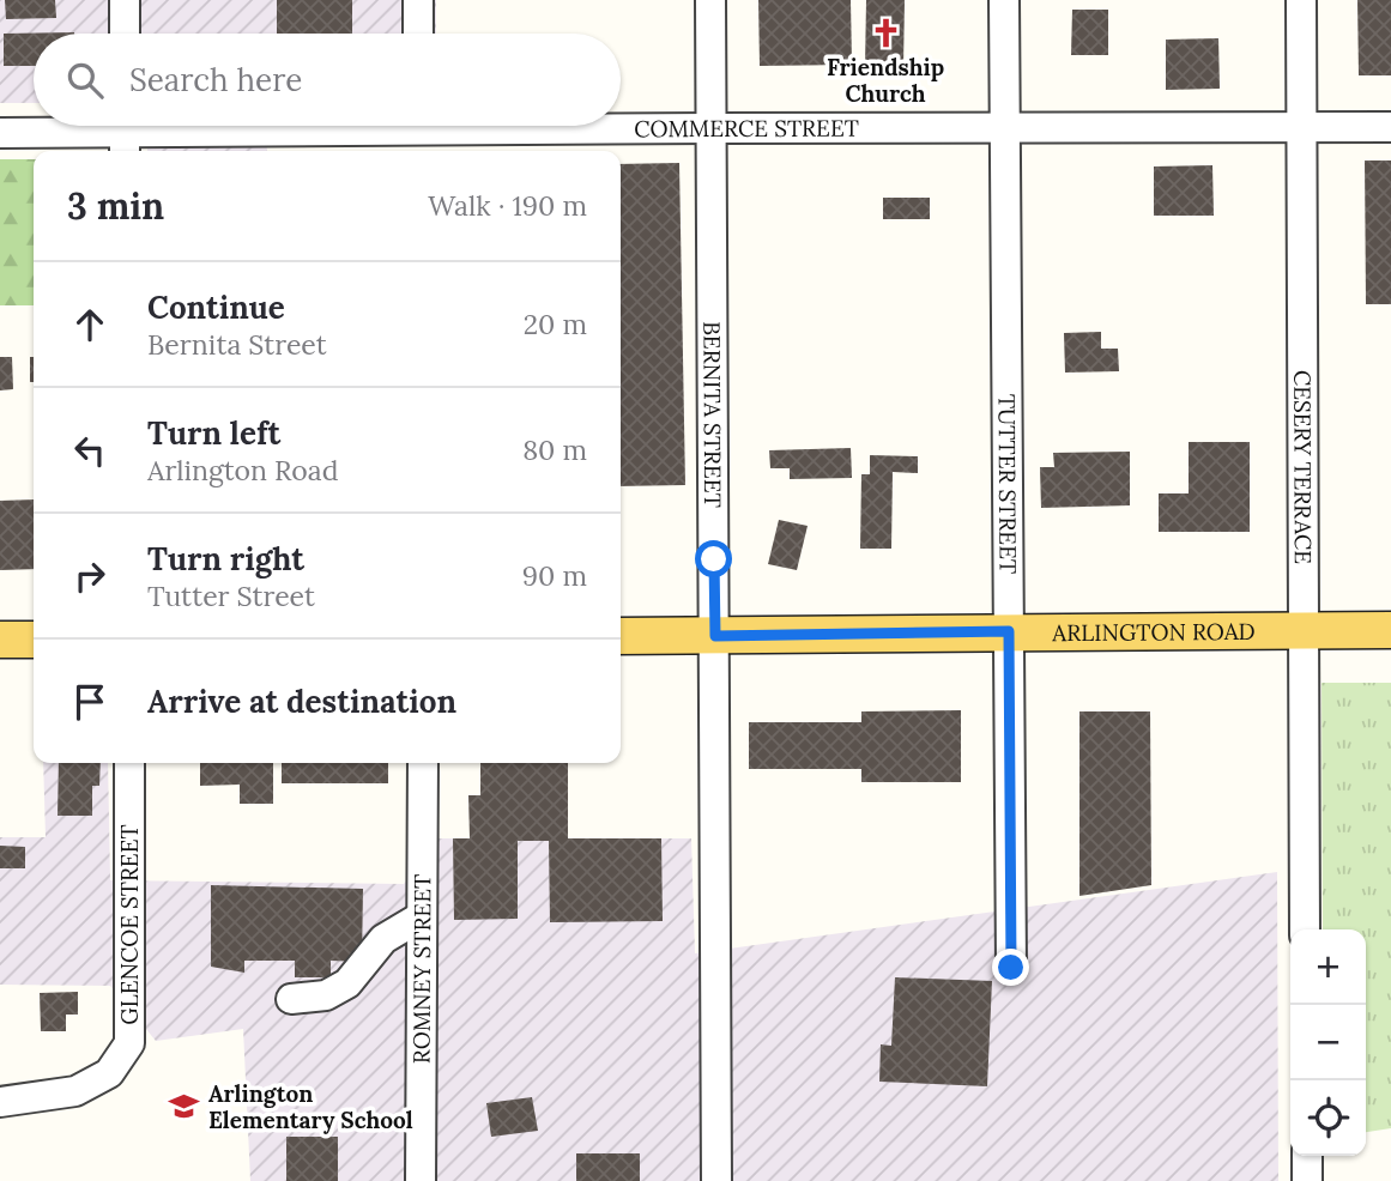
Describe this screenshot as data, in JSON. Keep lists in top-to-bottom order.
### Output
{
  "streets": {
    "main road": ["ARLINGTON ROAD"],
    "street": [
      "COMMERCE STREET",
      "BERNITA STREET",
      "CESERY TERRACE",
      "TUTTER STREET",
      "GLENCOE STREET",
      "ROMNEY STREET"
    ]
  },
  "crossings": [
    ["COMMERCE STREET", "BERNITA STREET"],
    ["COMMERCE STREET", "CESERY TERRACE"],
    ["COMMERCE STREET", "TUTTER STREET"],
    ["BERNITA STREET", "ARLINGTON ROAD"],
    ["CESERY TERRACE", "ARLINGTON ROAD"],
    ["TUTTER STREET", "ARLINGTON ROAD"]
  ],
  "places": {
    "church": ["Friendship Church"],
    "school or university": ["Arlington Elementary School"]
  },
  "page": {
    "search": "Search here",
    "heading": ["3 min", "Walk · 190 m"],
    "list": [
      ["Continue", "Bernita Street", "20 m"],
      ["Turn left", "Arlington Road", "80 m"],
      ["Turn right", "Tutter Street", "90 m"],
      "Arrive at destination"
    ],
    "map_buttons": ["+", "−"]
  }
}
